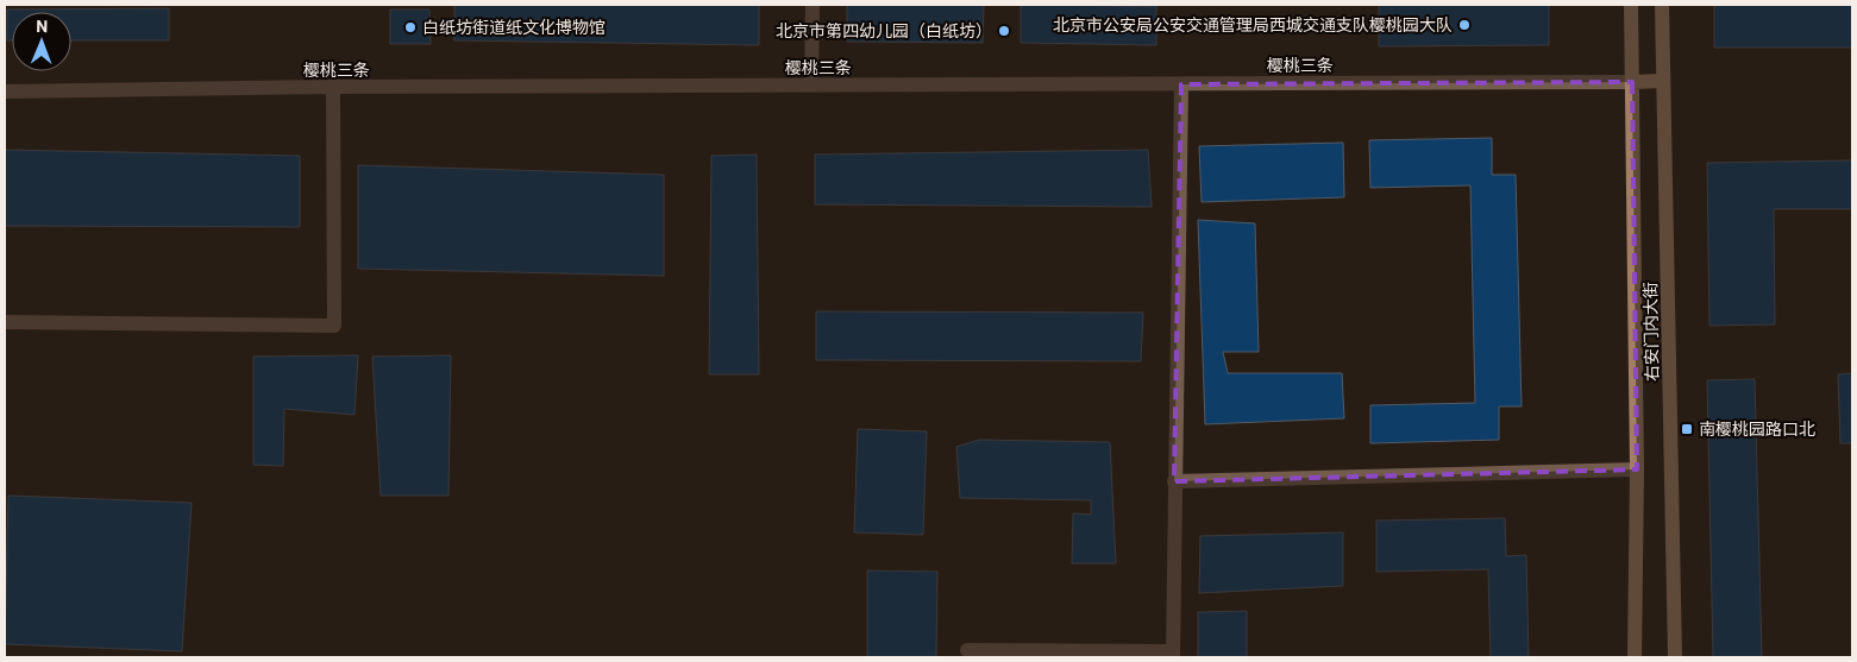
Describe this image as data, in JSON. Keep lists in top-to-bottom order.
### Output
{
  "streets": {
    "main road": ["右安门内大街"],
    "street": ["樱桃三条"]
  },
  "crossings": [
    ["樱桃三条", "右安门内大街"]
  ],
  "places": {
    "other": ["北京市公安局公安交通管理局西城交通支队樱桃园大队", "白纸坊街道纸文化博物馆", "北京市第四幼儿园（白纸坊）"],
    "transit": ["南樱桃园路口北"]
  },
  "north": "top"
}
